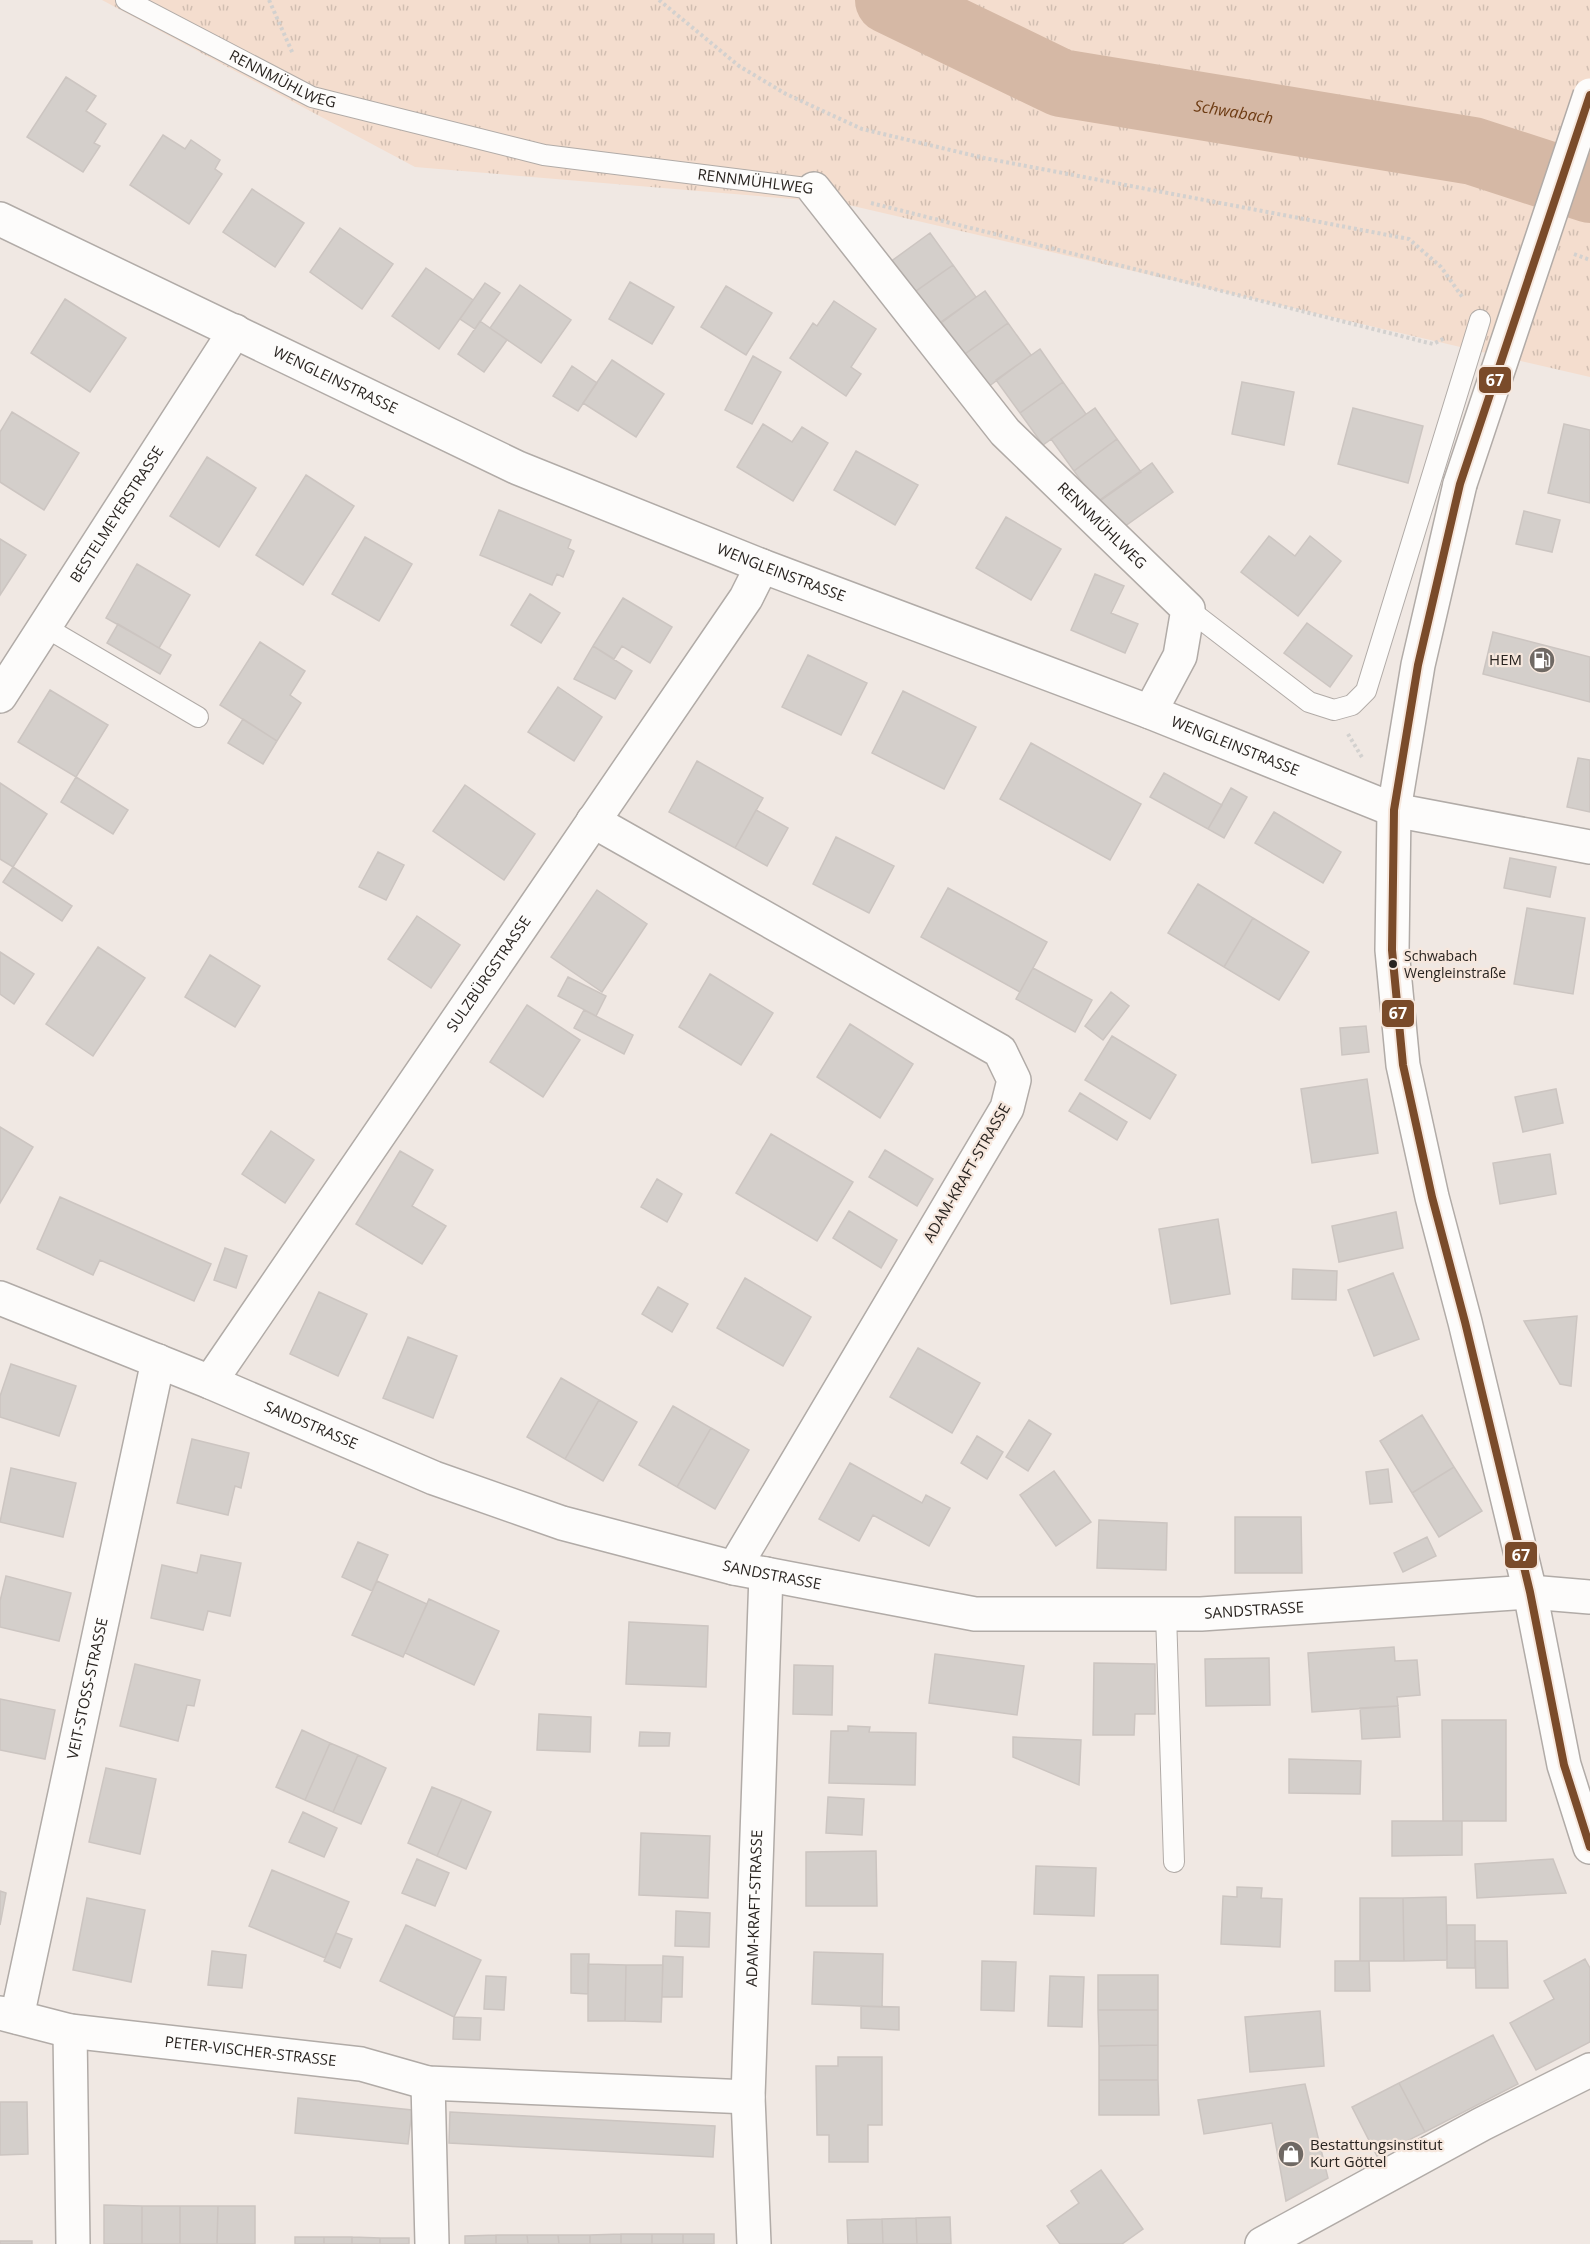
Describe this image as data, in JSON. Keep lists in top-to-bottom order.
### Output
{
  "streets": {
    "street": [
      "RENNMÜHLWEG",
      "WENGLEINSTRASSE",
      "BESTELMEYERSTRASSE",
      "SULZBÜRGSTRASSE",
      "ADAM-KRAFT-STRASSE",
      "SANDSTRASSE",
      "VEIT-STOSS-STRASSE",
      "PETER-VISCHER-STRASSE"
    ]
  },
  "crossings": [
    ["WENGLEINSTRASSE", "BESTELMEYERSTRASSE"],
    ["WENGLEINSTRASSE", "SULZBÜRGSTRASSE"],
    ["SULZBÜRGSTRASSE", "ADAM-KRAFT-STRASSE"],
    ["SULZBÜRGSTRASSE", "SANDSTRASSE"],
    ["ADAM-KRAFT-STRASSE", "SANDSTRASSE"],
    ["ADAM-KRAFT-STRASSE", "PETER-VISCHER-STRASSE"],
    ["SANDSTRASSE", "VEIT-STOSS-STRASSE"],
    ["VEIT-STOSS-STRASSE", "PETER-VISCHER-STRASSE"]
  ],
  "water": ["Schwabach"],
  "places": {
    "fuel station": ["HEM"],
    "other": ["Schwabach Wengleinstraße"],
    "shop": ["Bestattungsinstitut Kurt Göttel"]
  },
  "lines": ["transit line 67"]
}
